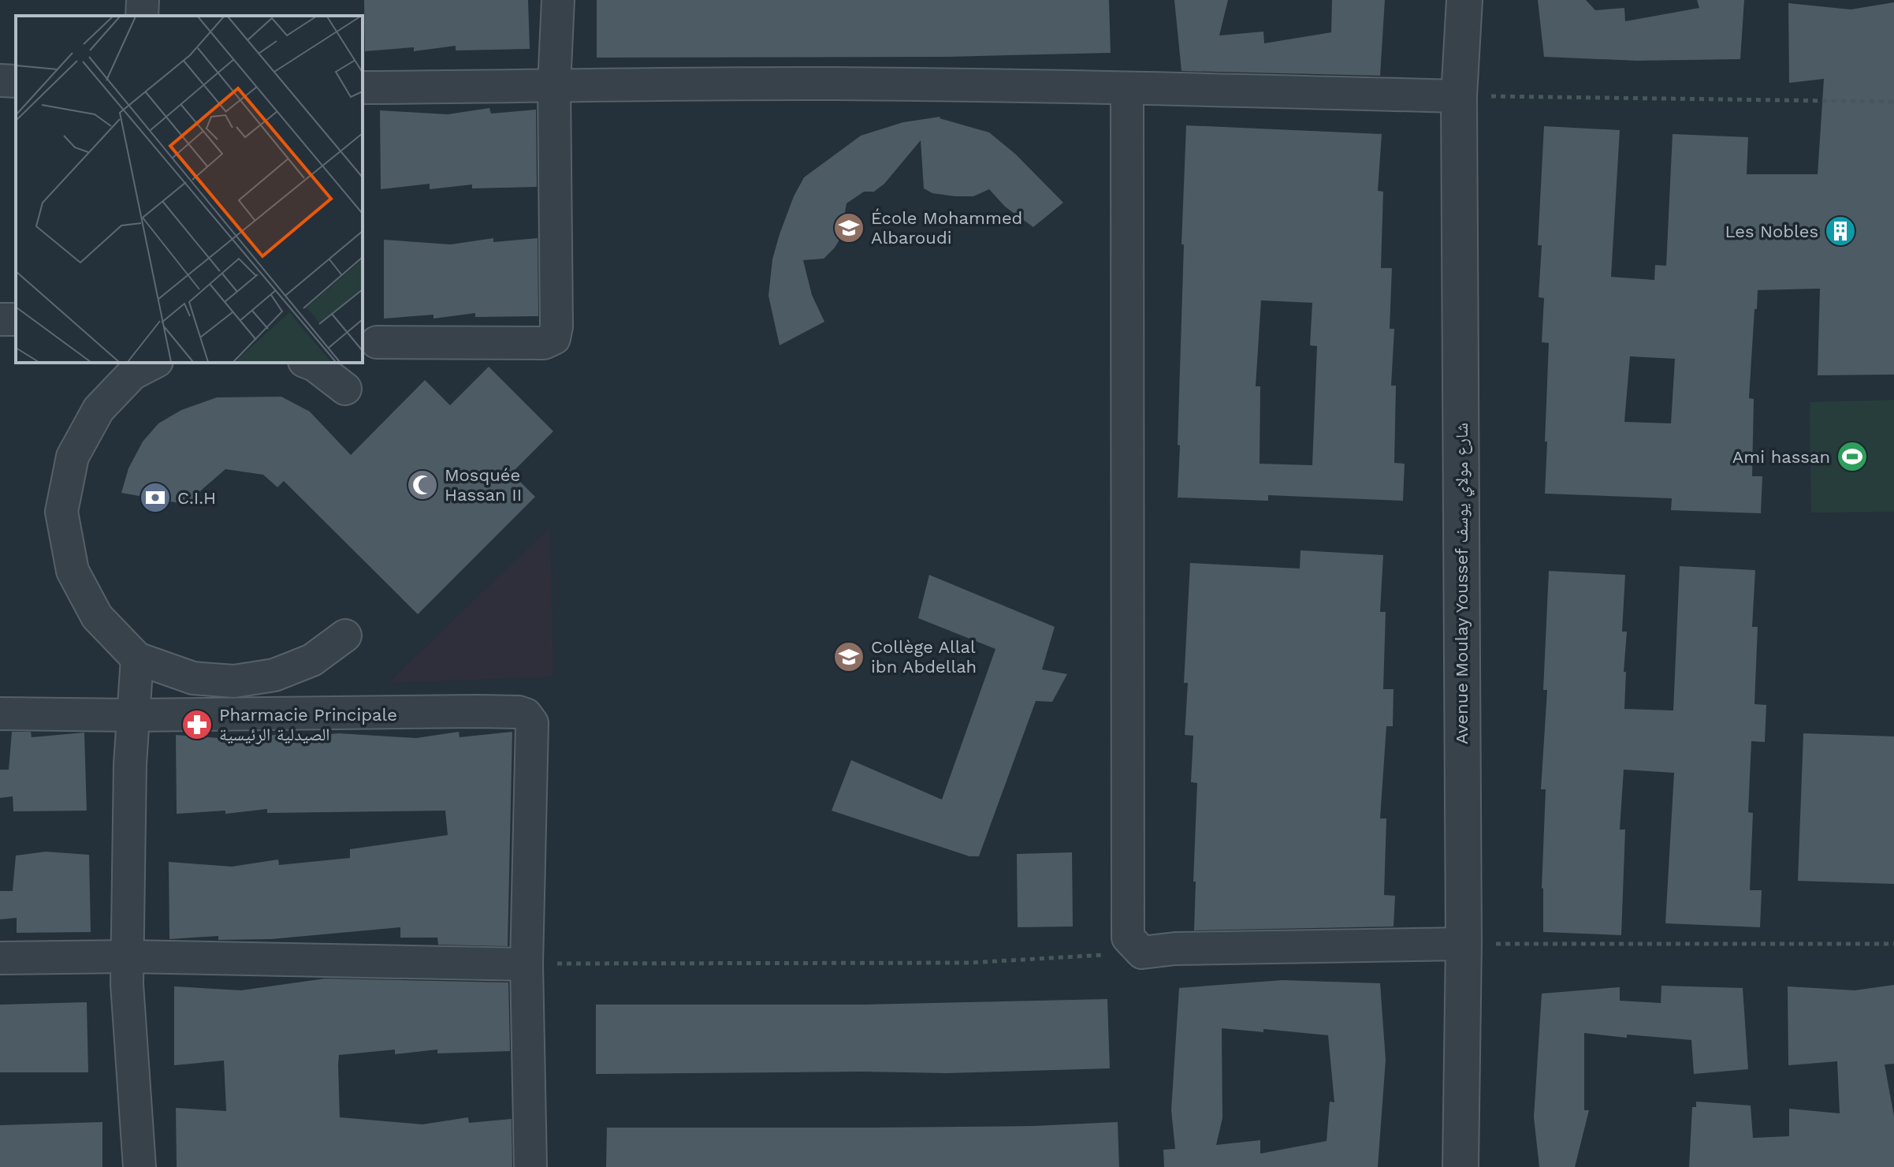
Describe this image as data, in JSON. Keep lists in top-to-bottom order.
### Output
{
  "streets": {
    "street": ["Avenue Moulay Youssef شارع مولاي يوسف"]
  },
  "places": {
    "school or university": ["École Mohammed Albaroudi", "Collège Allal ibn Abdellah"],
    "building": ["Les Nobles"],
    "sports": ["Ami hassan"],
    "mosque": ["Mosquée Hassan II"],
    "bank": ["C.I.H"],
    "pharmacy": ["Pharmacie Principale الصيدلية الرئيسية"]
  }
}
